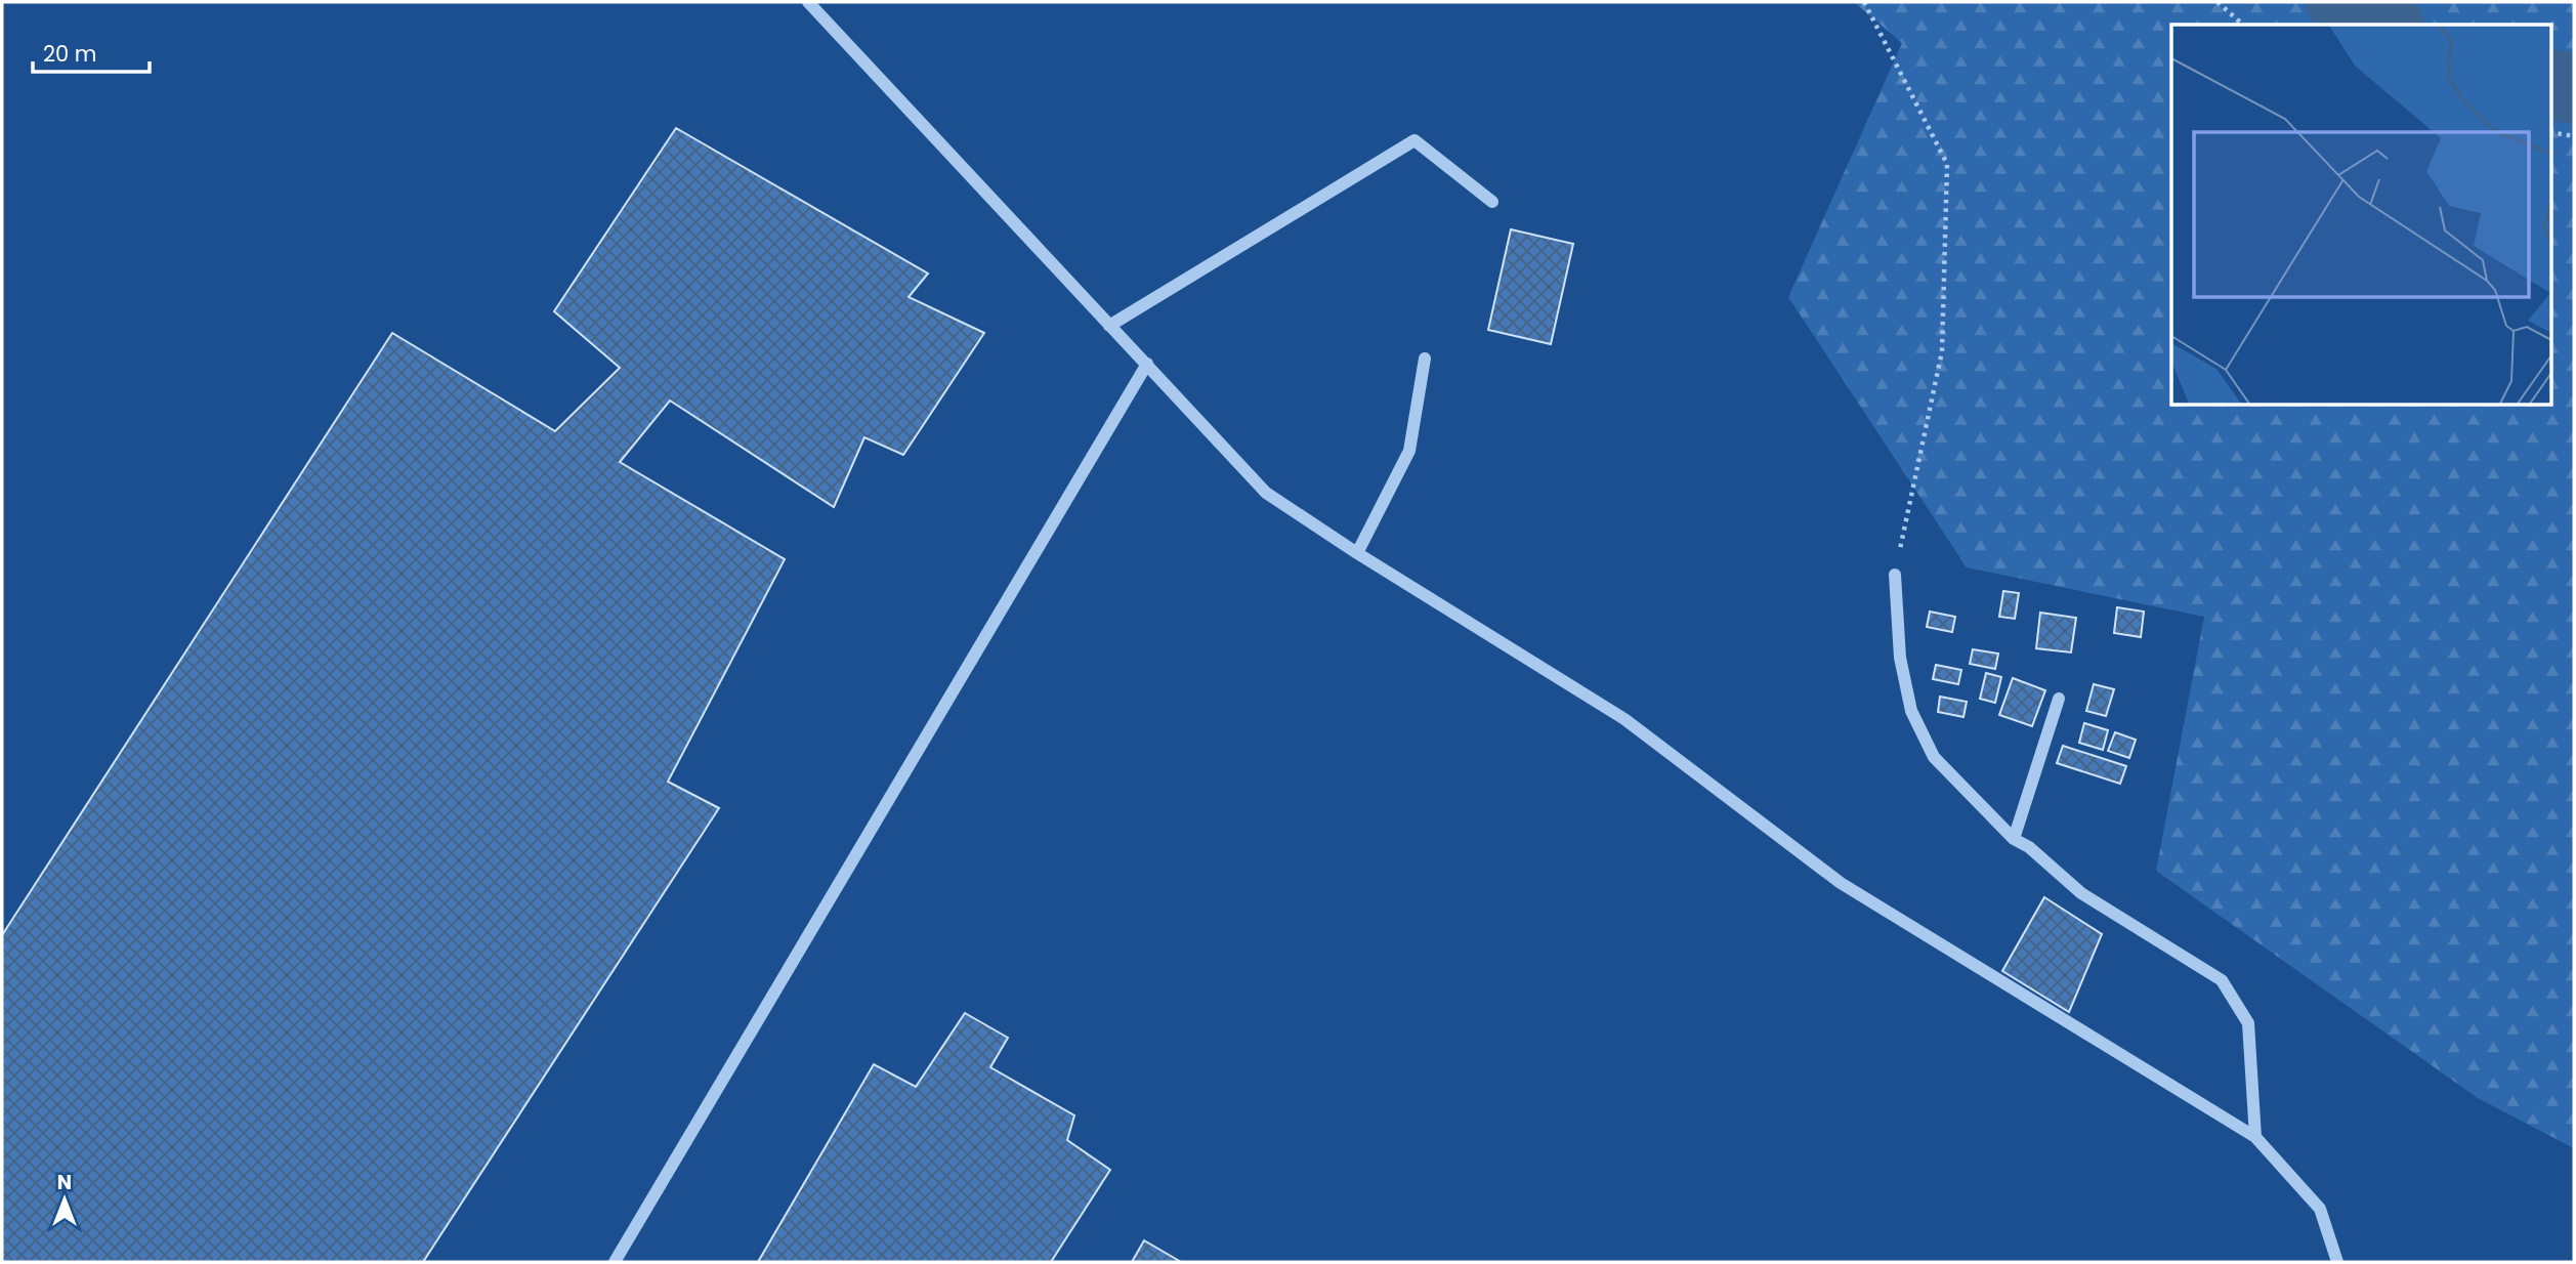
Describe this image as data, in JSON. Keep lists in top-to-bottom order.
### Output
{
  "scale_bar": "20 m",
  "north": "top"
}
